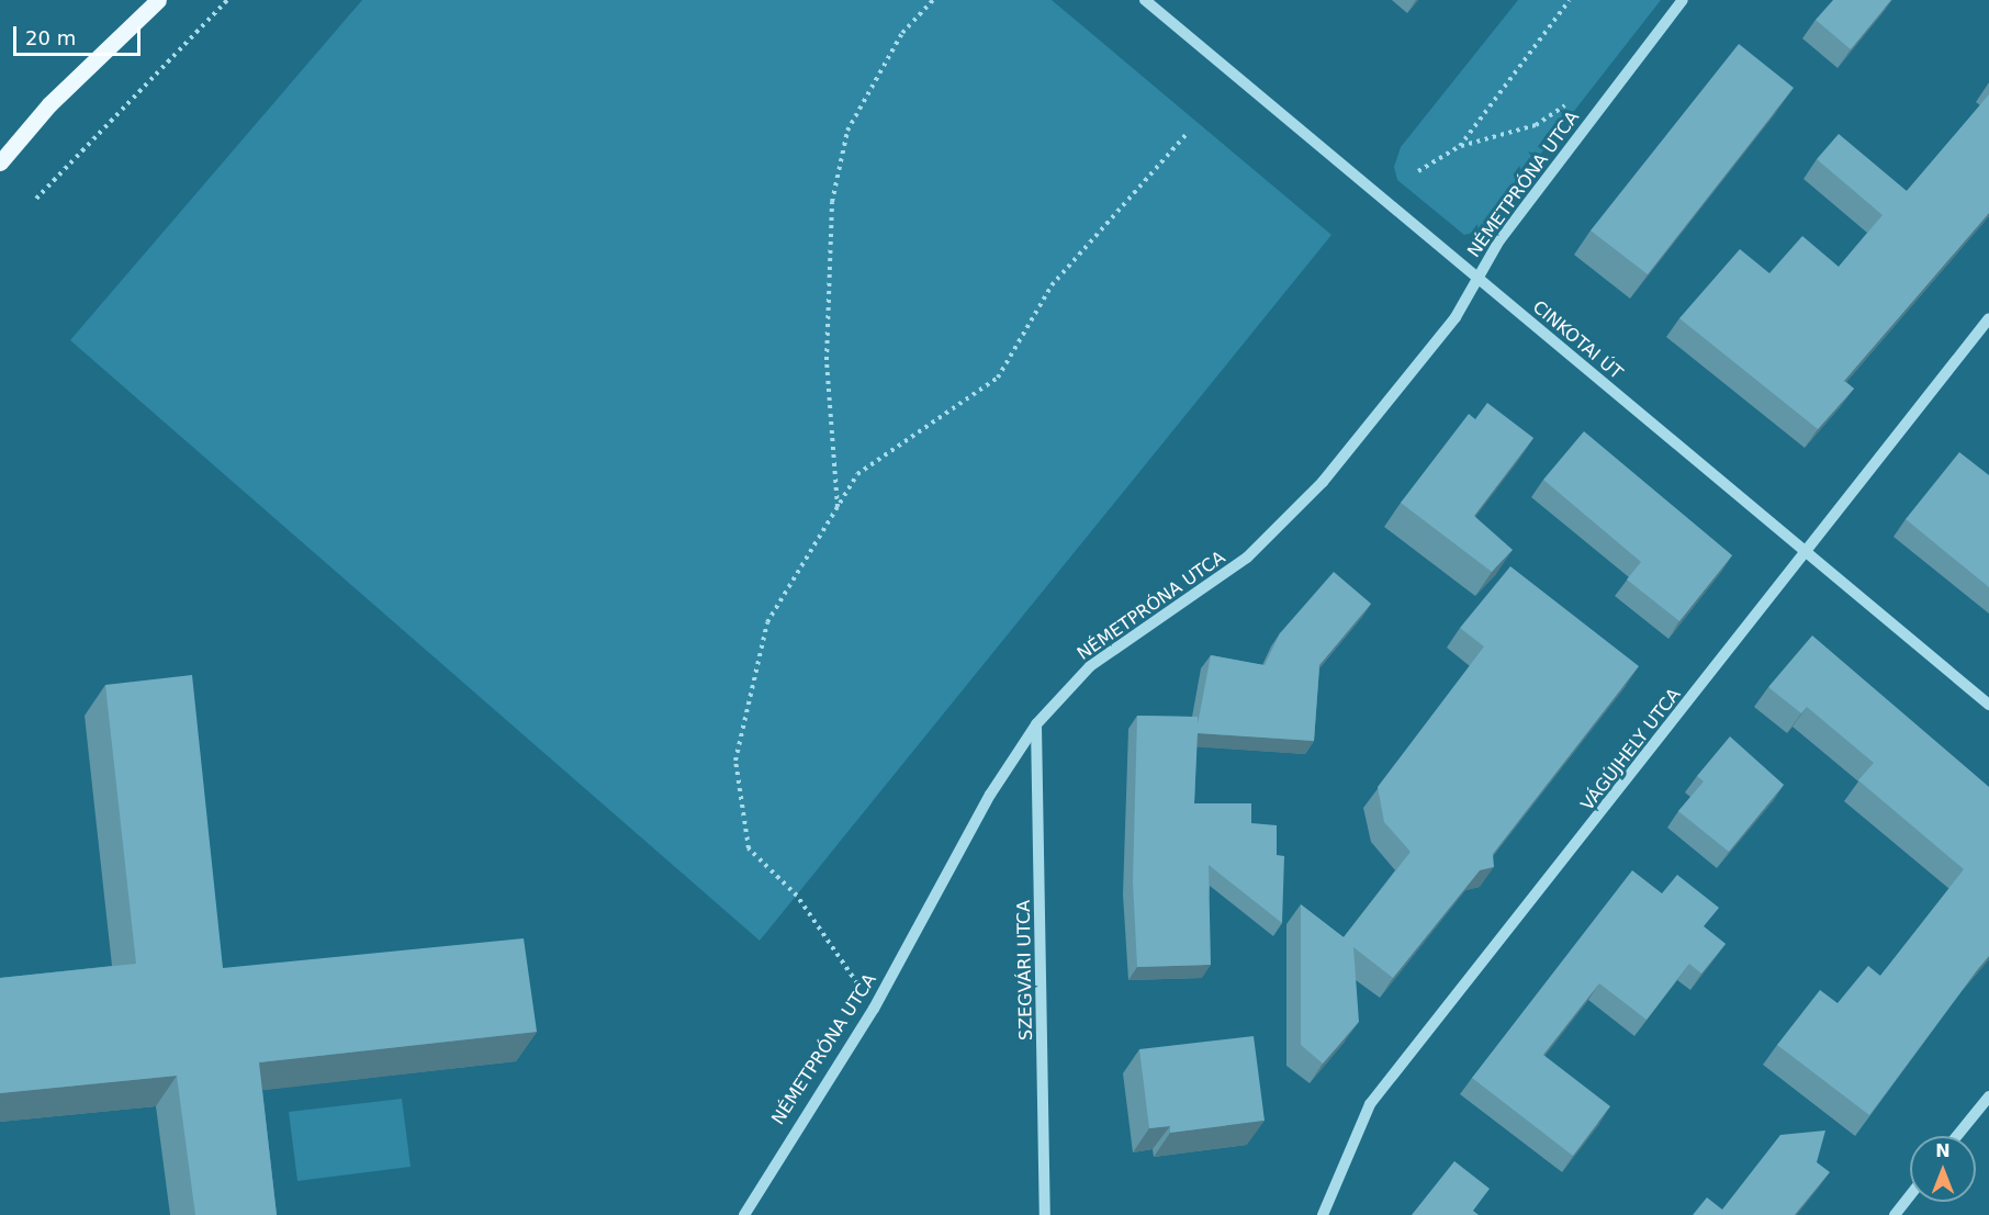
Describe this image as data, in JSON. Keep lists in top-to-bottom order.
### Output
{
  "streets": {
    "street": [
      "NÉMETPRÓNA UTCA",
      "CINKOTAI ÚT",
      "VÁGÚJHELY UTCA",
      "SZEGVÁRI UTCA"
    ]
  },
  "crossings": [
    ["NÉMETPRÓNA UTCA", "CINKOTAI ÚT"],
    ["NÉMETPRÓNA UTCA", "SZEGVÁRI UTCA"],
    ["CINKOTAI ÚT", "VÁGÚJHELY UTCA"]
  ],
  "scale_bar": "20 m",
  "north": "top"
}
